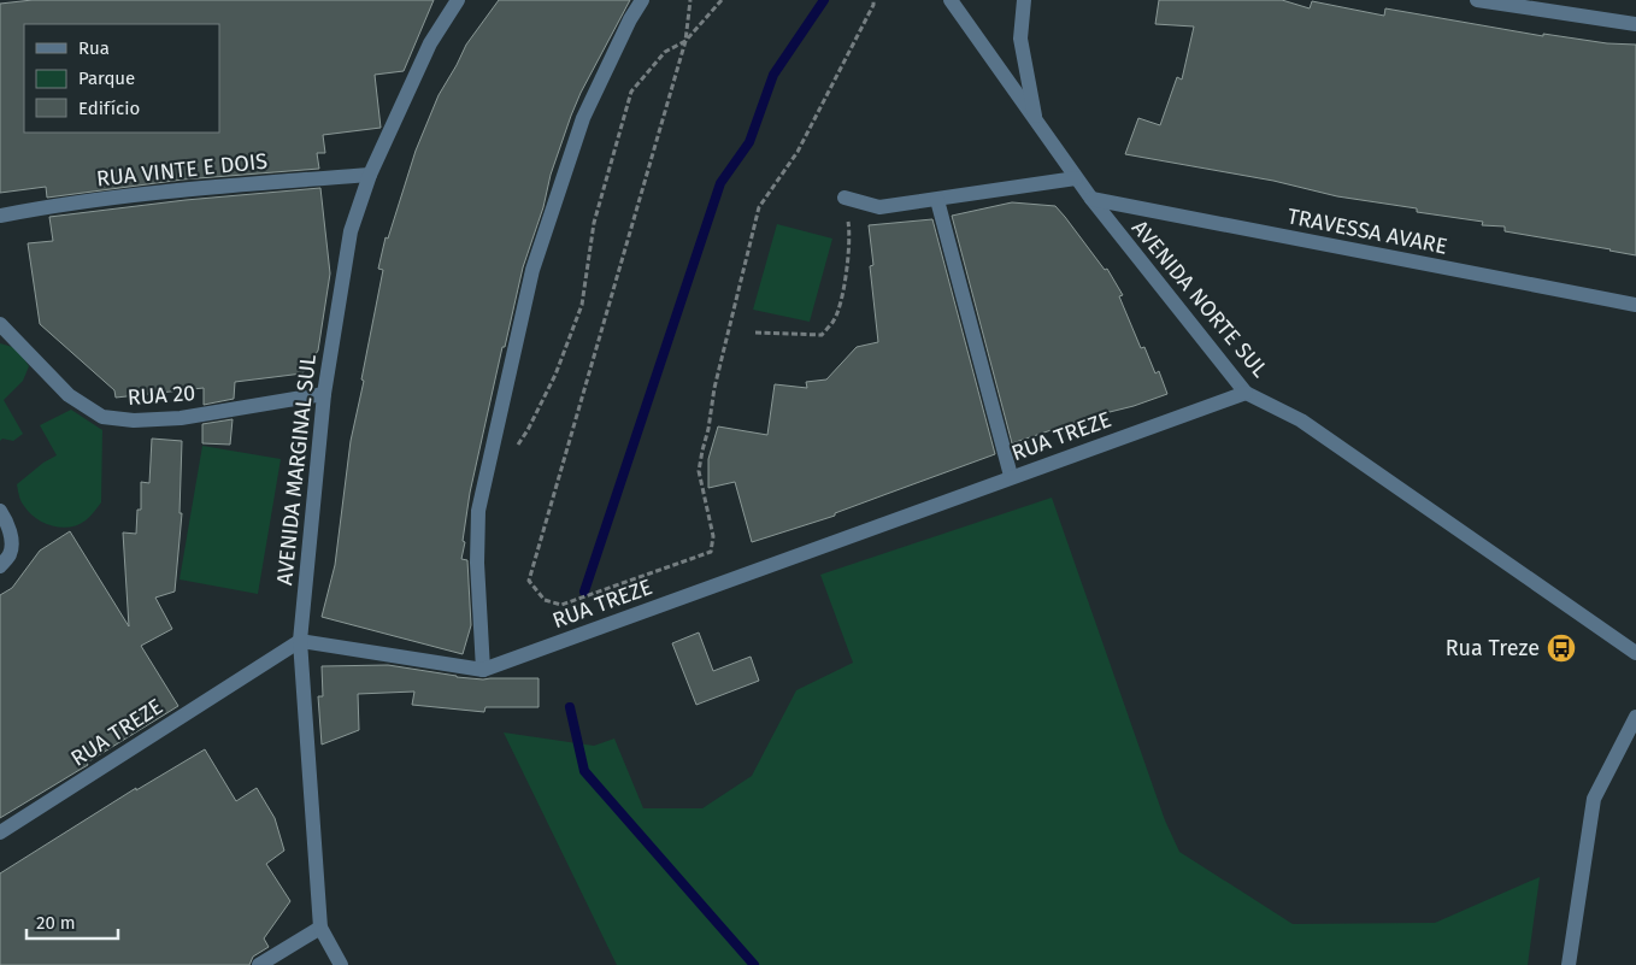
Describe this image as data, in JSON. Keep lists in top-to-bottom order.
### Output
{
  "streets": {
    "street": [
      "RUA VINTE E DOIS",
      "TRAVESSA AVARE",
      "AVENIDA NORTE SUL",
      "RUA 20",
      "RUA TREZE",
      "AVENIDA MARGINAL SUL"
    ]
  },
  "crossings": [
    ["RUA VINTE E DOIS", "AVENIDA MARGINAL SUL"],
    ["TRAVESSA AVARE", "AVENIDA NORTE SUL"],
    ["AVENIDA NORTE SUL", "RUA TREZE"],
    ["RUA 20", "AVENIDA MARGINAL SUL"],
    ["RUA TREZE", "AVENIDA MARGINAL SUL"]
  ],
  "places": {
    "bus stop": ["Rua Treze"]
  },
  "legend": ["Rua", "Parque", "Edifício"],
  "scale_bar": "20 m"
}
